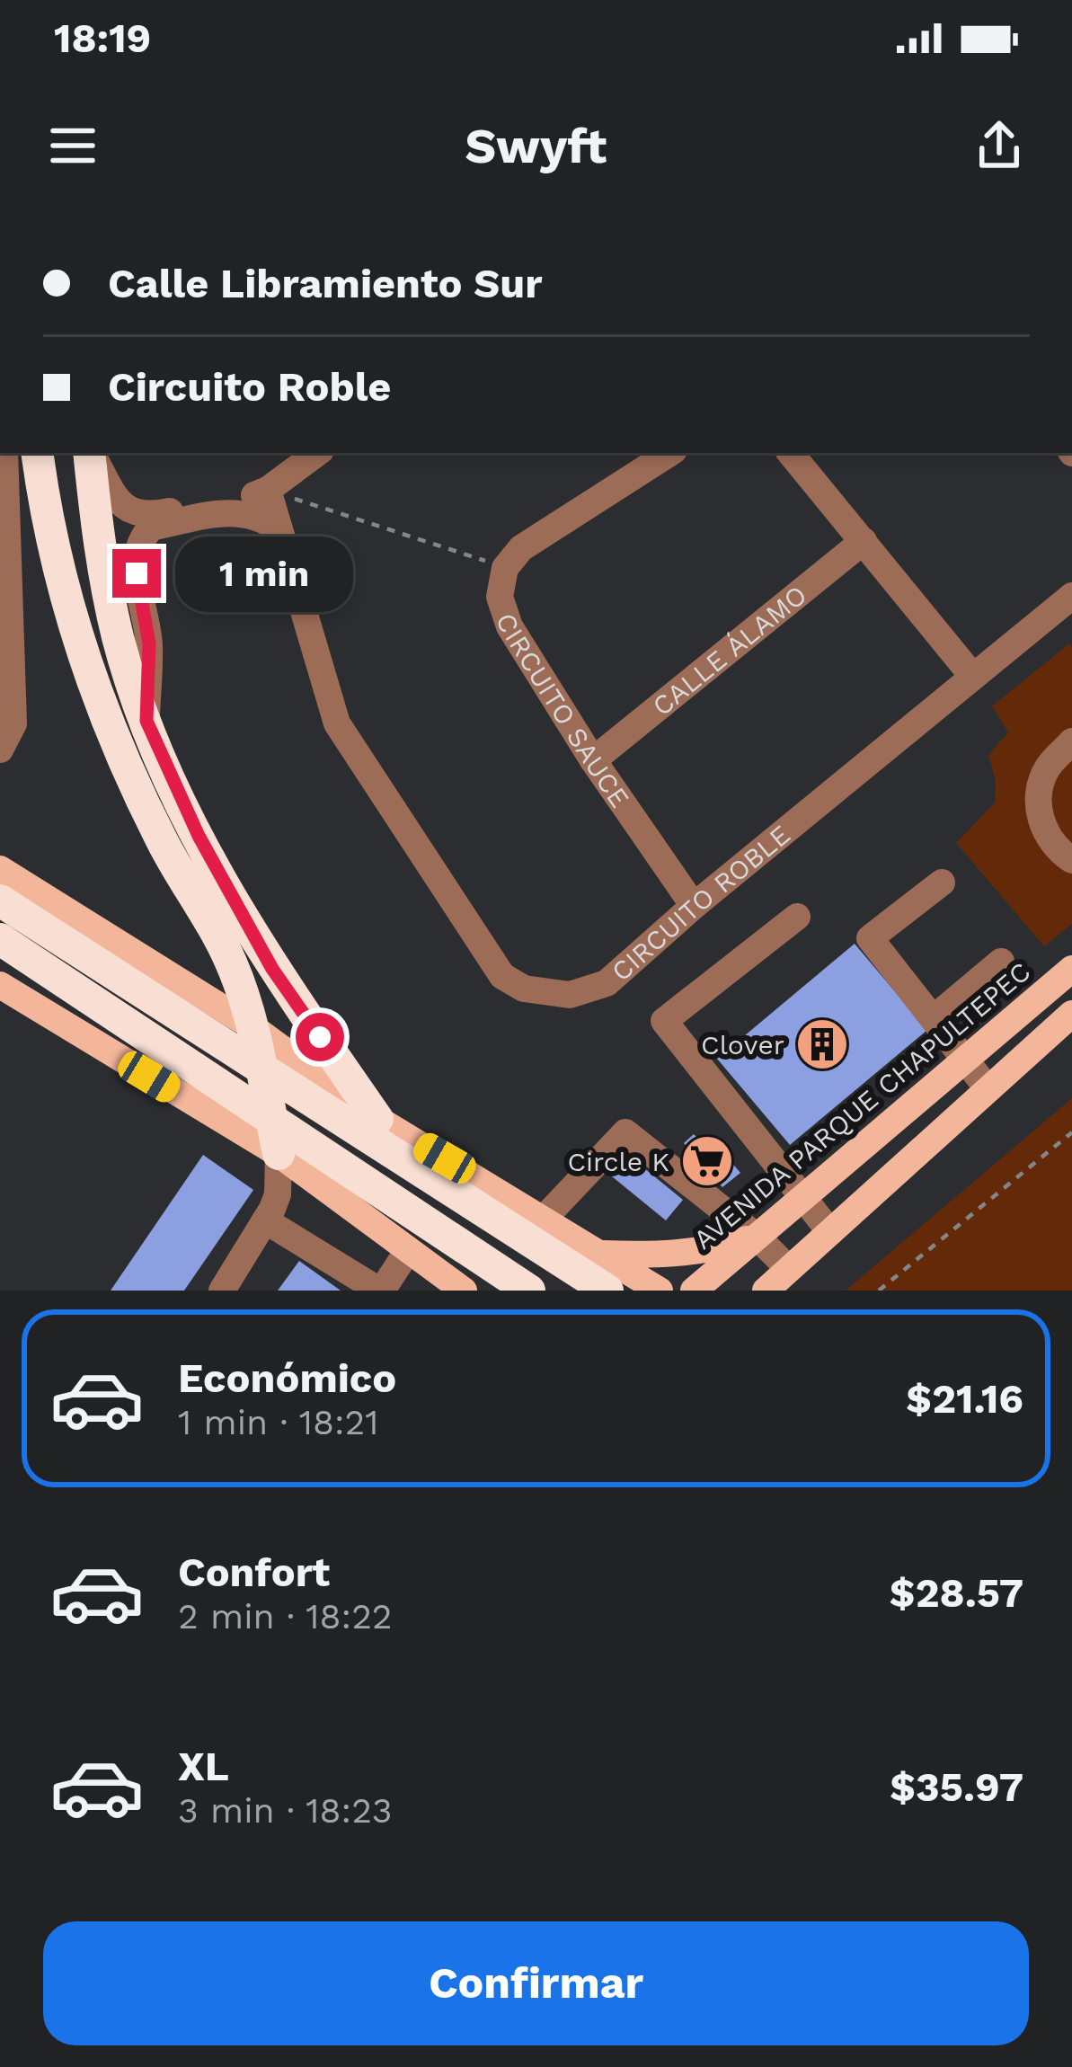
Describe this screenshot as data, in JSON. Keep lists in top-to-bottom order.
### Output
{
  "streets": {
    "main road": ["AVENIDA PARQUE CHAPULTEPEC"],
    "street": ["CALLE ÁLAMO", "CIRCUITO SAUCE", "CIRCUITO ROBLE"]
  },
  "crossings": [
    ["CALLE ÁLAMO", "CIRCUITO SAUCE"],
    ["CIRCUITO SAUCE", "CIRCUITO ROBLE"]
  ],
  "places": {
    "building": ["Clover"],
    "supermarket": ["Circle K"]
  },
  "page": {
    "status": "18:19",
    "header": "Swyft",
    "banner": ["Calle Libramiento Sur", "Circuito Roble"],
    "bubble": "1 min",
    "list": [
      {
        "name": "Económico",
        "note": "1 min · 18:21",
        "value": "$21.16"
      },
      {
        "name": "Confort",
        "note": "2 min · 18:22",
        "value": "$28.57"
      },
      {
        "name": "XL",
        "note": "3 min · 18:23",
        "value": "$35.97"
      }
    ],
    "buttons": "Confirmar"
  }
}
